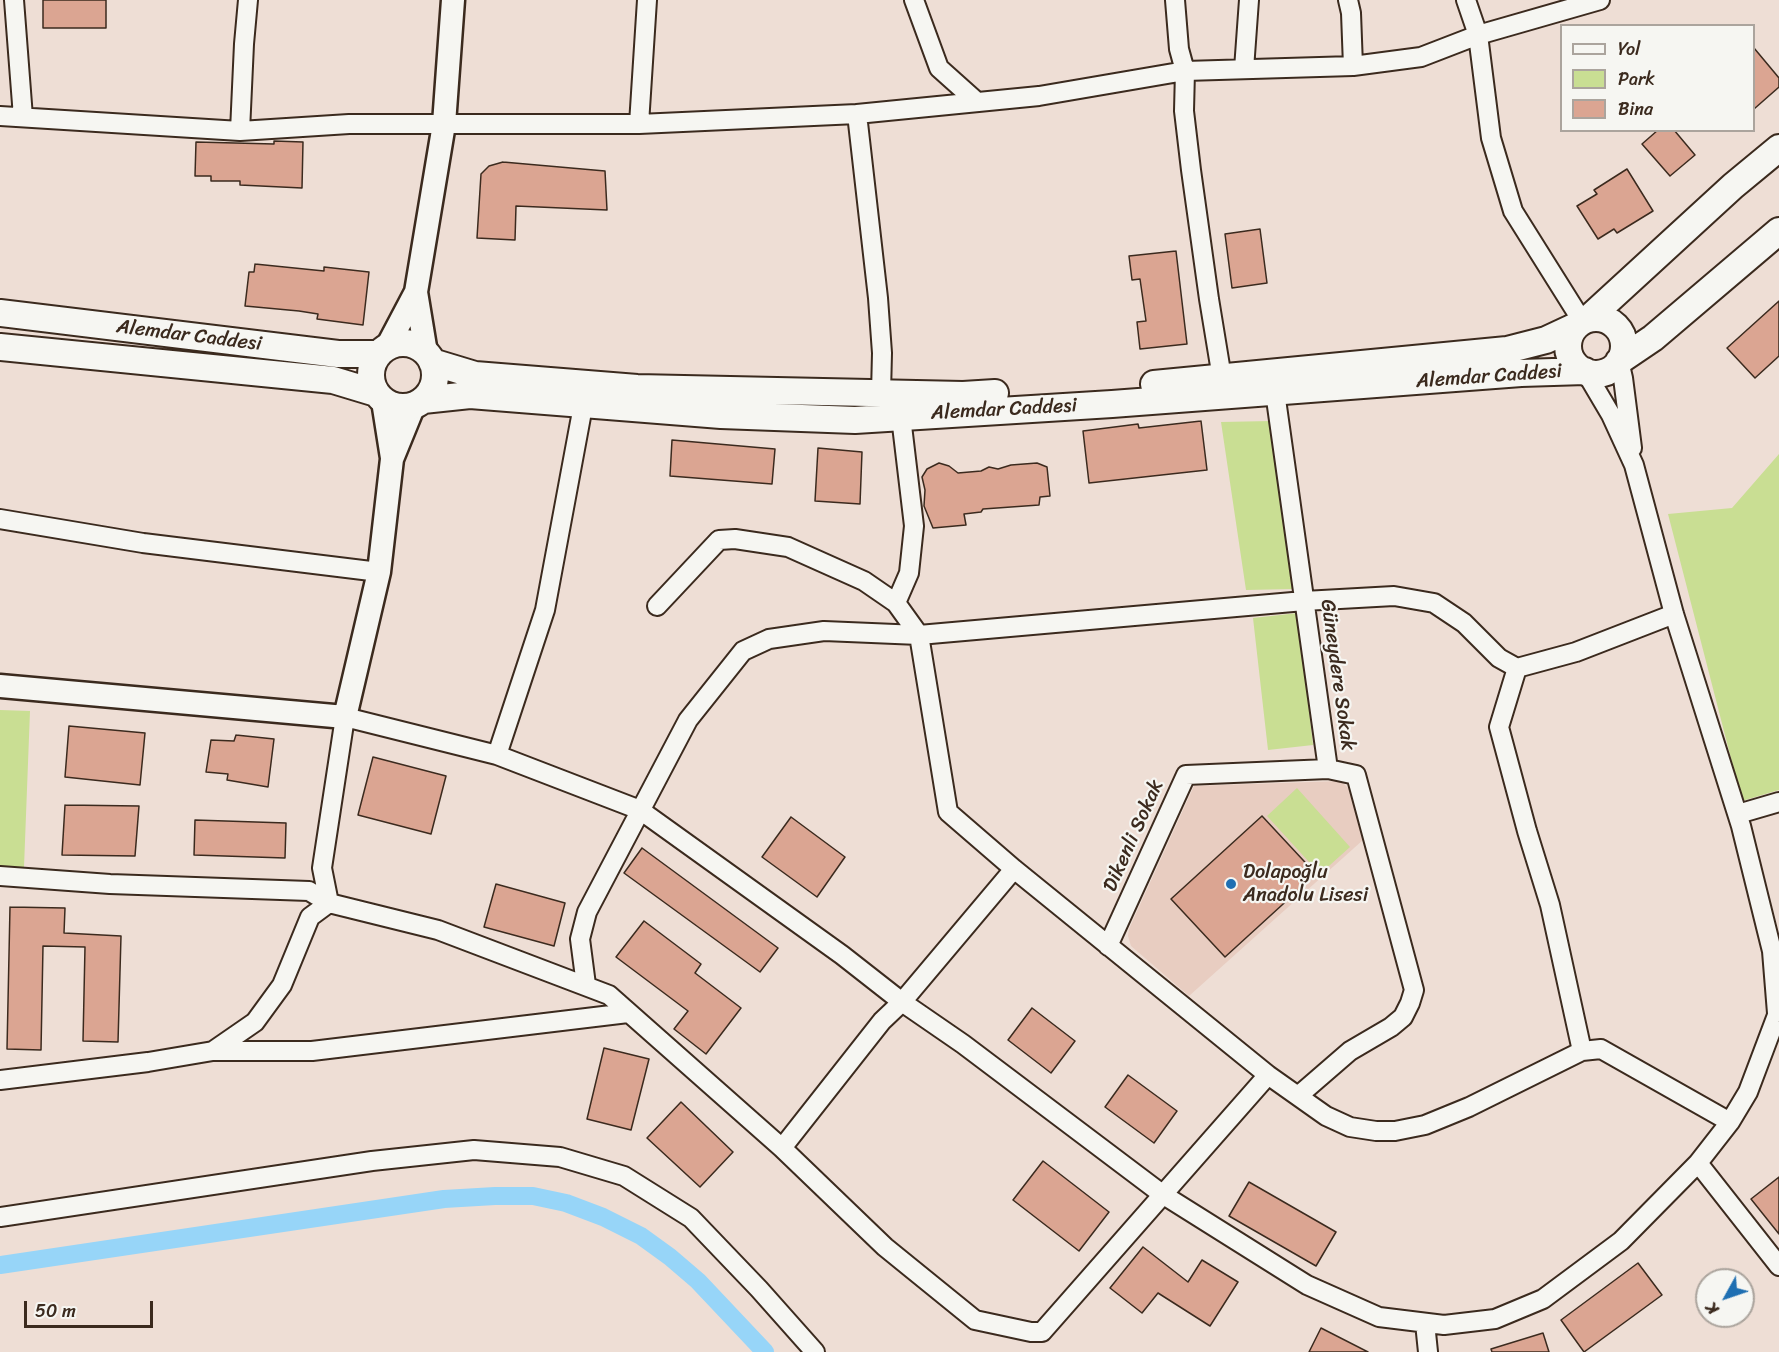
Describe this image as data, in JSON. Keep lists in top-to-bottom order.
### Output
{
  "streets": {
    "main road": ["Alemdar Caddesi"],
    "street": ["Güneydere Sokak", "Dikenli Sokak"]
  },
  "crossings": [
    ["Alemdar Caddesi", "Güneydere Sokak"],
    ["Güneydere Sokak", "Dikenli Sokak"]
  ],
  "places": ["Dolapoğlu Anadolu Lisesi"],
  "legend": ["Yol", "Park", "Bina"],
  "scale_bar": "50 m",
  "north": "bottom left"
}
